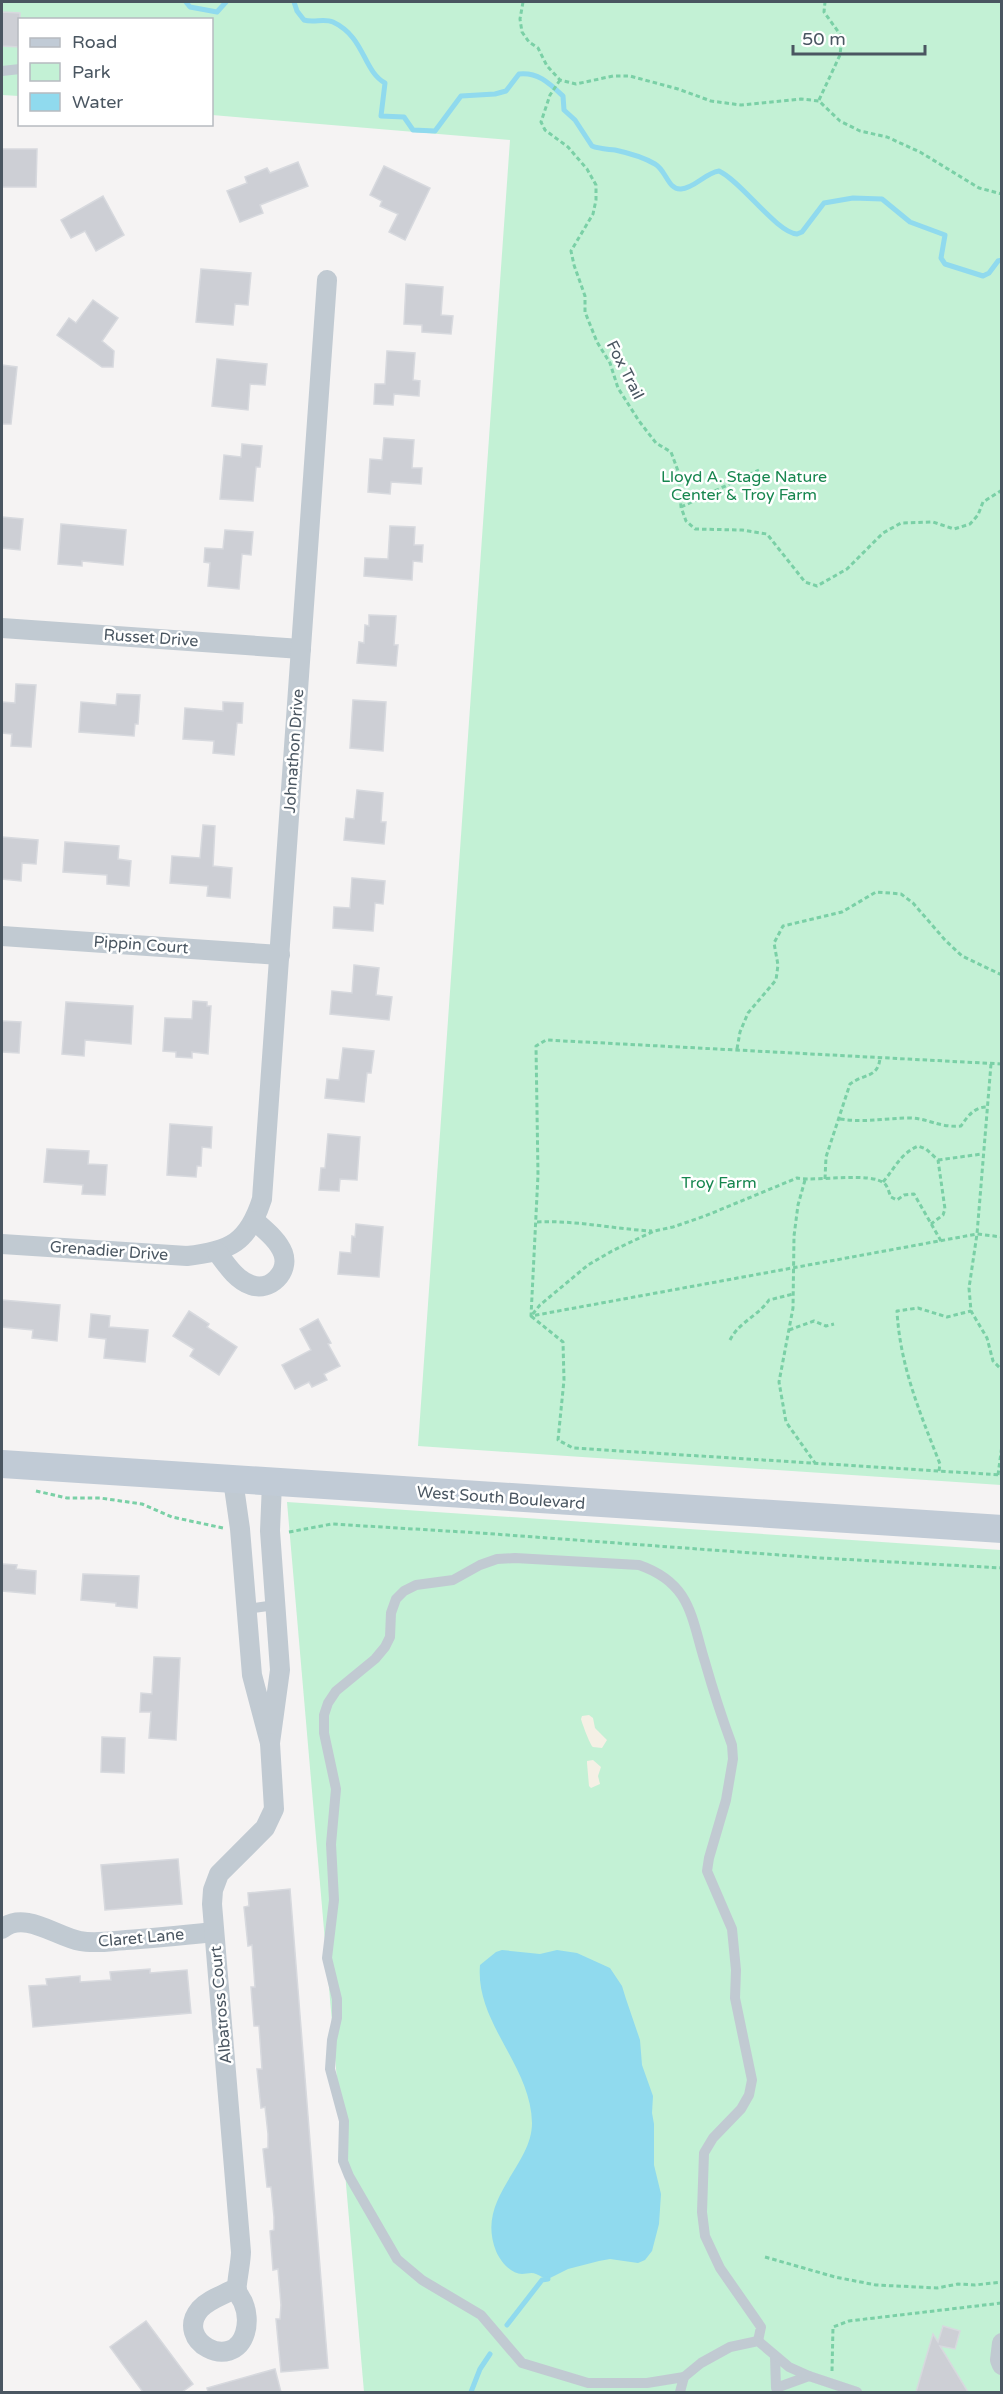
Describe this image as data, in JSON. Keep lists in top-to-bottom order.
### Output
{
  "streets": {
    "main road": ["West South Boulevard"],
    "street": [
      "Russet Drive",
      "Johnathon Drive",
      "Pippin Court",
      "Grenadier Drive",
      "Claret Lane",
      "Albatross Court"
    ],
    "path": ["Fox Trail"]
  },
  "crossings": [
    ["Russet Drive", "Johnathon Drive"],
    ["Johnathon Drive", "Pippin Court"],
    ["Johnathon Drive", "Grenadier Drive"],
    ["West South Boulevard", "Albatross Court"],
    ["Claret Lane", "Albatross Court"]
  ],
  "parks": ["Lloyd A. Stage Nature Center & Troy Farm", "Troy Farm"],
  "legend": ["Road", "Park", "Water"],
  "scale_bar": "50 m"
}
